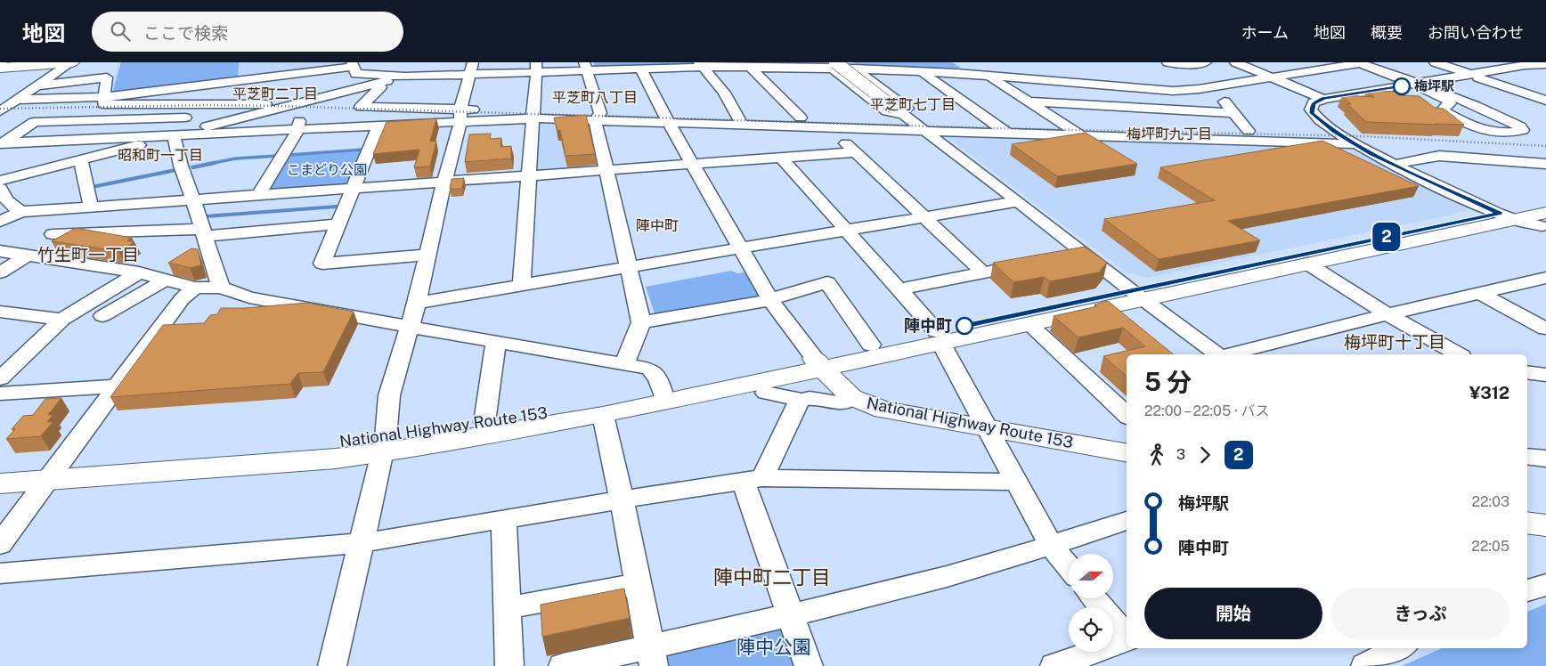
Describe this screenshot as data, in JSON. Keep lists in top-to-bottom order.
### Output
{
  "streets": {
    "highway": ["National Highway Route 153"]
  },
  "districts": [
    "平芝町二丁目",
    "平芝町八丁目",
    "平芝町七丁目",
    "梅坪町九丁目",
    "昭和町一丁目",
    "陣中町",
    "竹生町一丁目",
    "梅坪町十丁目",
    "陣中町二丁目"
  ],
  "parks": ["こまどり公園", "陣中公園"],
  "places": ["梅坪駅", "陣中町"],
  "lines": ["bus line 2"],
  "north": "right",
  "page": {
    "header": "地図",
    "search": "ここで検索",
    "nav": [
      "ホーム",
      "地図",
      "概要",
      "お問い合わせ"
    ],
    "on_map": "2",
    "heading": ["5 分", "22:00 – 22:05 · バス", "¥312"],
    "legs": ["3", "2"],
    "list": [
      {
        "name": "梅坪駅",
        "value": "22:03"
      },
      {
        "name": "陣中町",
        "value": "22:05"
      }
    ],
    "buttons": ["開始", "きっぷ"]
  }
}
